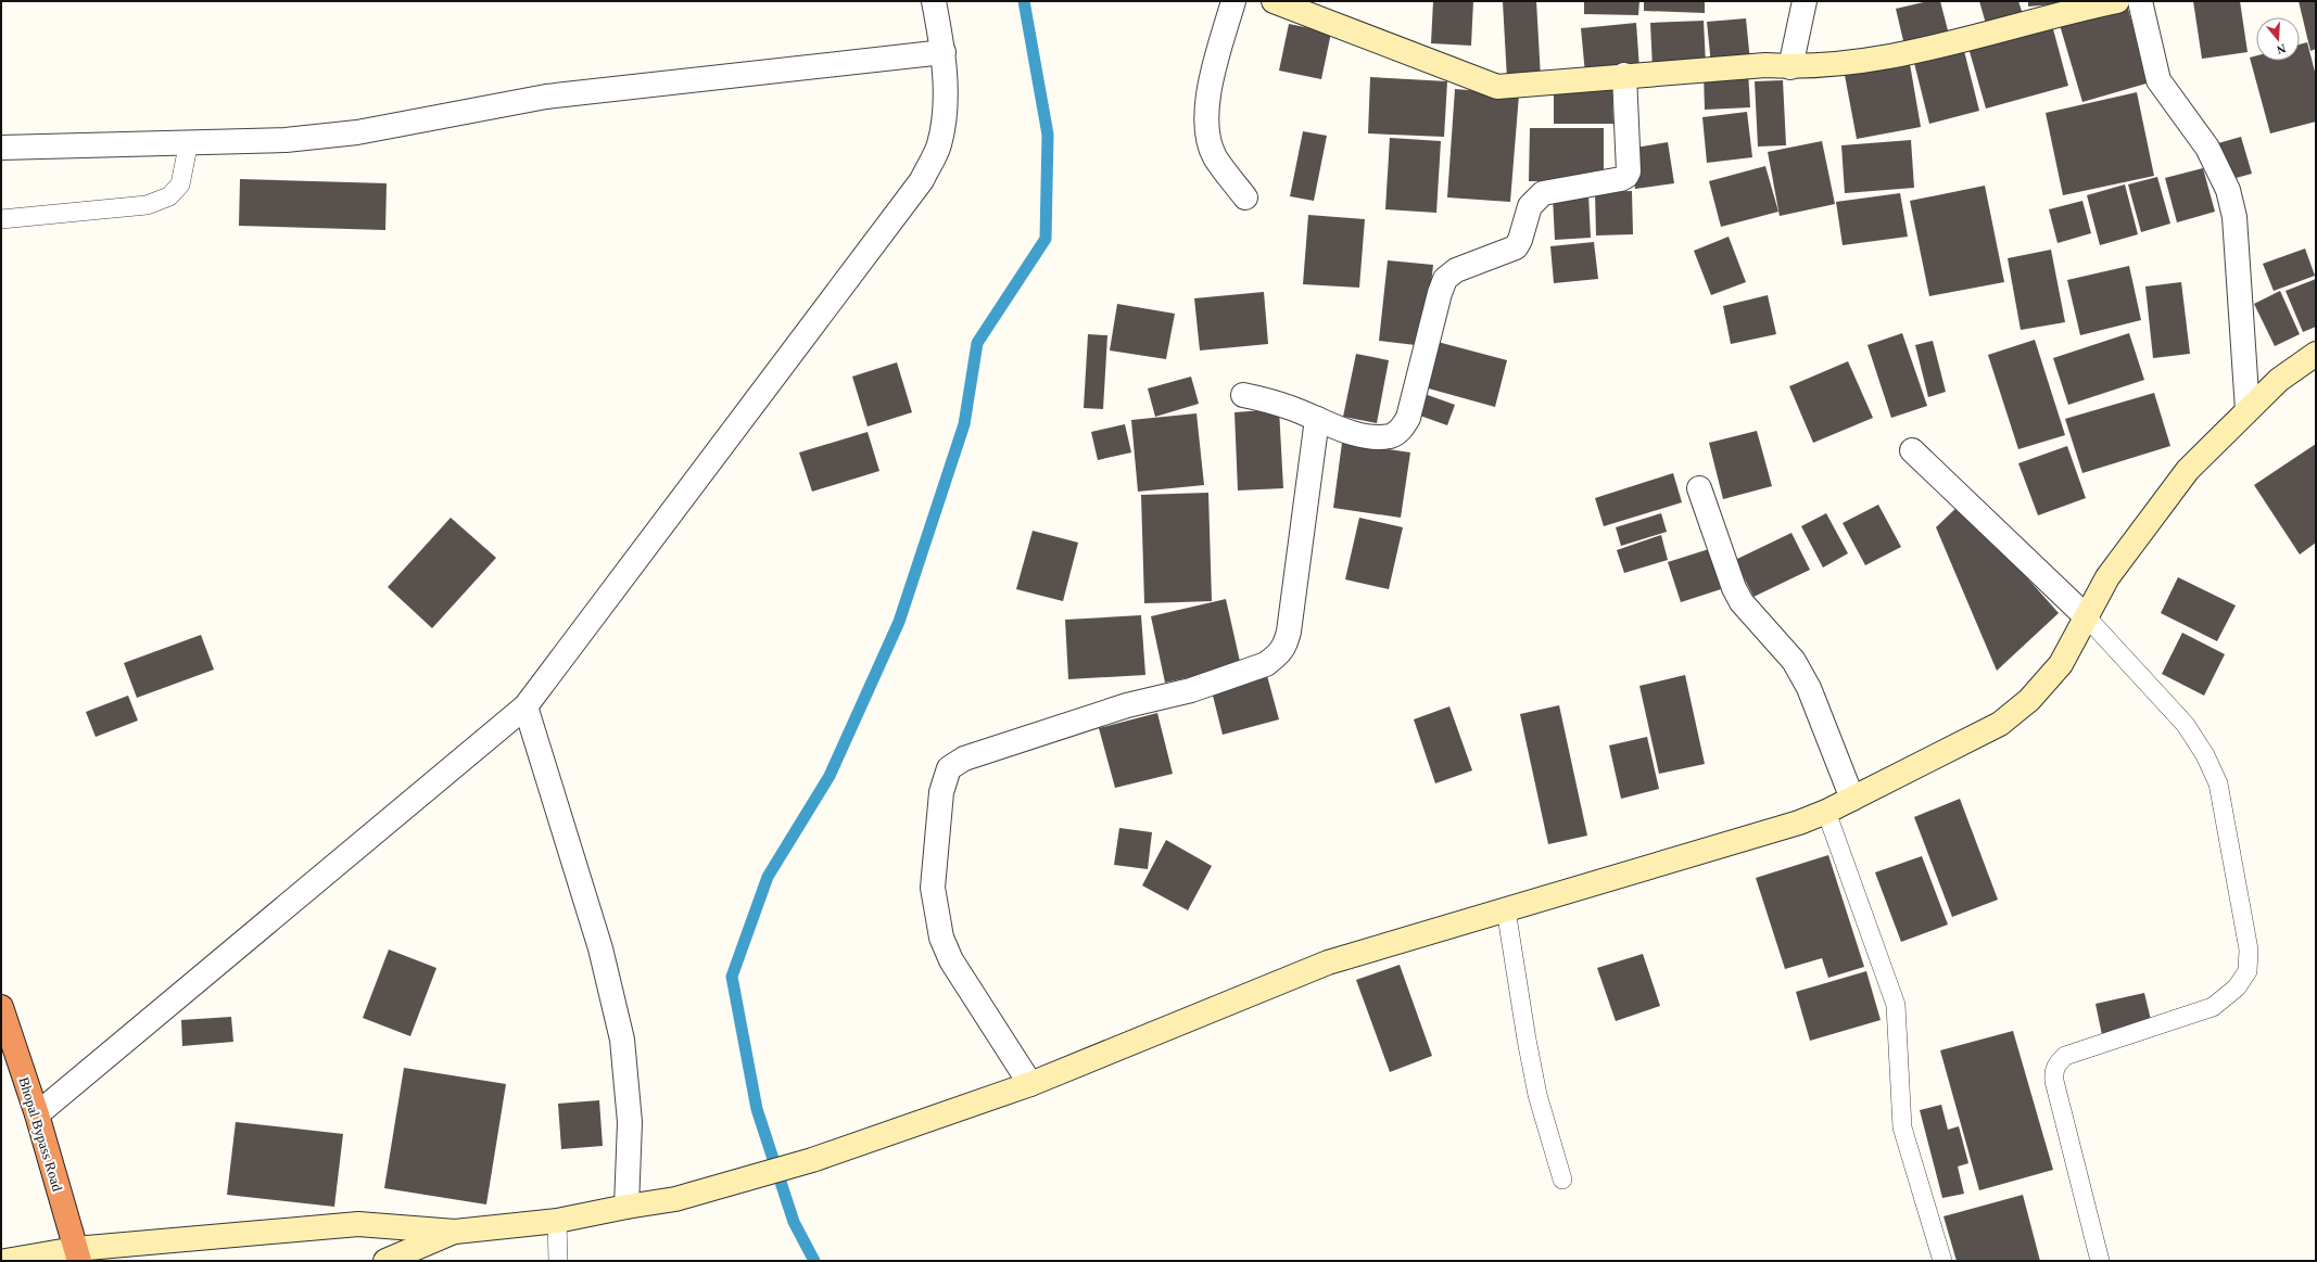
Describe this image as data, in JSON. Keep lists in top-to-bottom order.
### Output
{
  "streets": {
    "highway": ["Bhopal Bypass Road"]
  },
  "north": "bottom"
}
